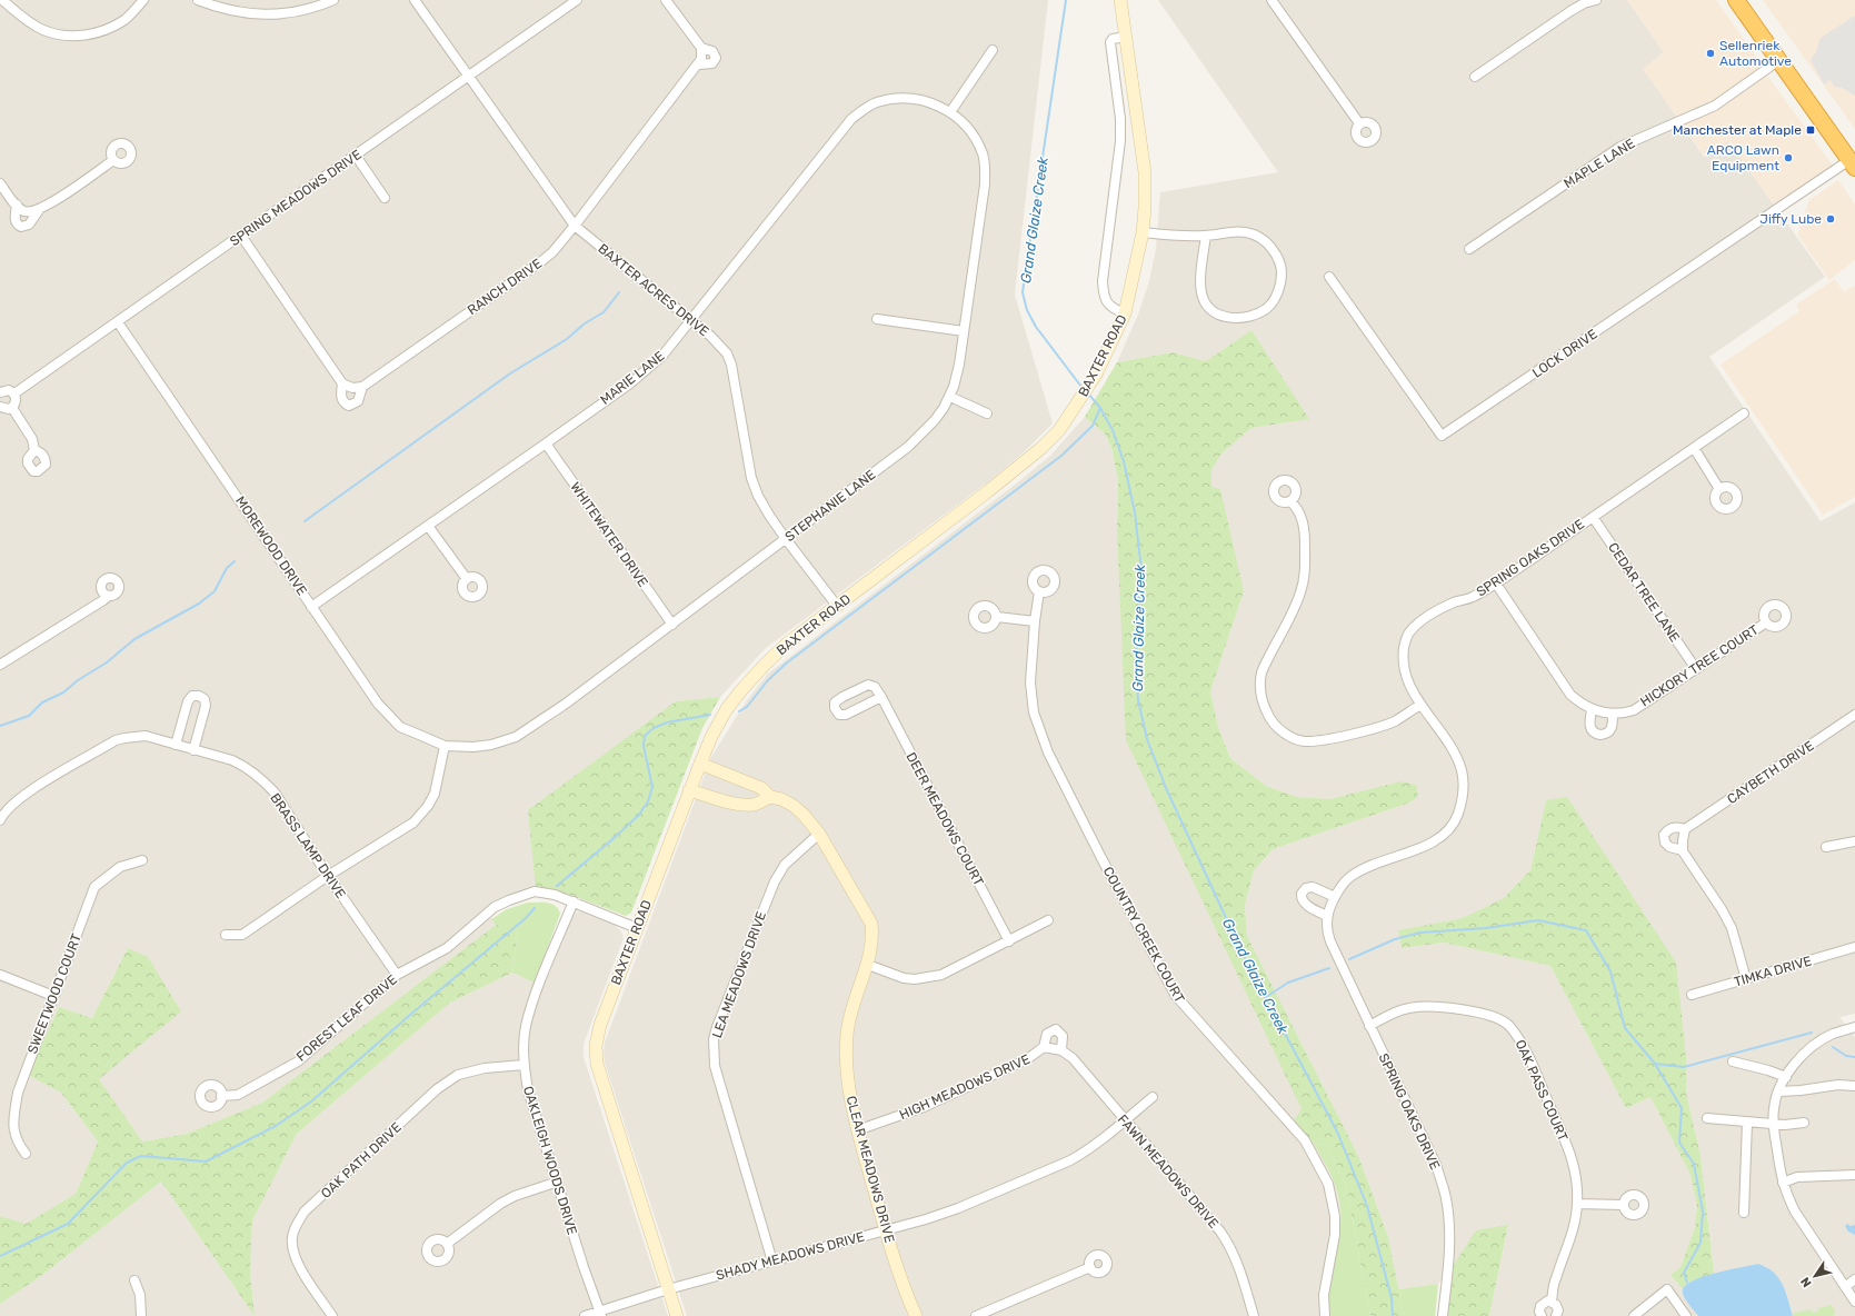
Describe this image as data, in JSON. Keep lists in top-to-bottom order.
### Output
{
  "streets": {
    "main road": ["BAXTER ROAD", "CLEAR MEADOWS DRIVE"],
    "street": [
      "MAPLE LANE",
      "SPRING MEADOWS DRIVE",
      "RANCH DRIVE",
      "BAXTER ACRES DRIVE",
      "LOCK DRIVE",
      "MARIE LANE",
      "STEPHANIE LANE",
      "WHITEWATER DRIVE",
      "MOREWOOD DRIVE",
      "SPRING OAKS DRIVE",
      "CEDAR TREE LANE",
      "HICKORY TREE COURT",
      "CAYBETH DRIVE",
      "DEER MEADOWS COURT",
      "BRASS LAMP DRIVE",
      "COUNTRY CREEK COURT",
      "TIMKA DRIVE",
      "LEA MEADOWS DRIVE",
      "SWEETWOOD COURT",
      "FOREST LEAF DRIVE",
      "HIGH MEADOWS DRIVE",
      "OAK PASS COURT",
      "OAK PATH DRIVE",
      "OAKLEIGH WOODS DRIVE",
      "FAWN MEADOWS DRIVE",
      "SHADY MEADOWS DRIVE"
    ]
  },
  "crossings": [
    ["SPRING MEADOWS DRIVE", "BAXTER ACRES DRIVE"],
    ["SPRING MEADOWS DRIVE", "MOREWOOD DRIVE"],
    ["RANCH DRIVE", "BAXTER ACRES DRIVE"],
    ["BAXTER ACRES DRIVE", "BAXTER ROAD"],
    ["BAXTER ACRES DRIVE", "MARIE LANE"],
    ["BAXTER ACRES DRIVE", "STEPHANIE LANE"],
    ["BAXTER ROAD", "FOREST LEAF DRIVE"],
    ["BAXTER ROAD", "CLEAR MEADOWS DRIVE"],
    ["BAXTER ROAD", "SHADY MEADOWS DRIVE"],
    ["MARIE LANE", "STEPHANIE LANE"],
    ["MARIE LANE", "WHITEWATER DRIVE"],
    ["MARIE LANE", "MOREWOOD DRIVE"],
    ["STEPHANIE LANE", "WHITEWATER DRIVE"],
    ["STEPHANIE LANE", "MOREWOOD DRIVE"],
    ["SPRING OAKS DRIVE", "CEDAR TREE LANE"],
    ["SPRING OAKS DRIVE", "OAK PASS COURT"],
    ["CEDAR TREE LANE", "HICKORY TREE COURT"],
    ["CAYBETH DRIVE", "TIMKA DRIVE"],
    ["BRASS LAMP DRIVE", "FOREST LEAF DRIVE"],
    ["LEA MEADOWS DRIVE", "CLEAR MEADOWS DRIVE"],
    ["LEA MEADOWS DRIVE", "SHADY MEADOWS DRIVE"],
    ["FOREST LEAF DRIVE", "OAKLEIGH WOODS DRIVE"],
    ["HIGH MEADOWS DRIVE", "CLEAR MEADOWS DRIVE"],
    ["HIGH MEADOWS DRIVE", "FAWN MEADOWS DRIVE"],
    ["OAK PATH DRIVE", "OAKLEIGH WOODS DRIVE"],
    ["OAKLEIGH WOODS DRIVE", "SHADY MEADOWS DRIVE"],
    ["CLEAR MEADOWS DRIVE", "SHADY MEADOWS DRIVE"],
    ["FAWN MEADOWS DRIVE", "SHADY MEADOWS DRIVE"]
  ],
  "water": ["Grand Glaize Creek"],
  "places": {
    "other": ["Sellenriek Automotive", "ARCO Lawn Equipment", "Jiffy Lube"],
    "transit": ["Manchester at Maple"]
  },
  "north": "bottom left"
}
